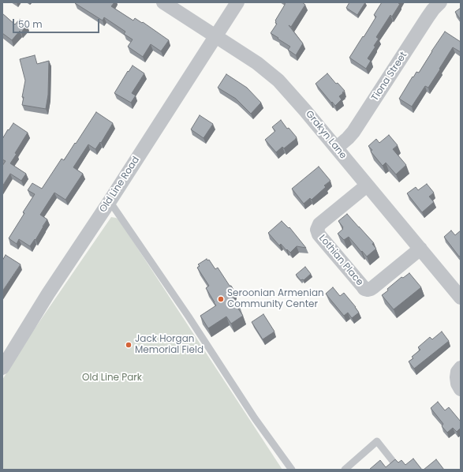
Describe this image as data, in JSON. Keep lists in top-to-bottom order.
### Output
{
  "streets": {
    "street": [
      "Tiona Street",
      "Grakyn Lane",
      "Old Line Road",
      "Lothian Place"
    ]
  },
  "crossings": [
    ["Tiona Street", "Grakyn Lane"],
    ["Grakyn Lane", "Old Line Road"],
    ["Grakyn Lane", "Lothian Place"]
  ],
  "parks": ["Old Line Park"],
  "places": ["Seroonian Armenian Community Center", "Jack Horgan Memorial Field"],
  "scale_bar": "50 m"
}
